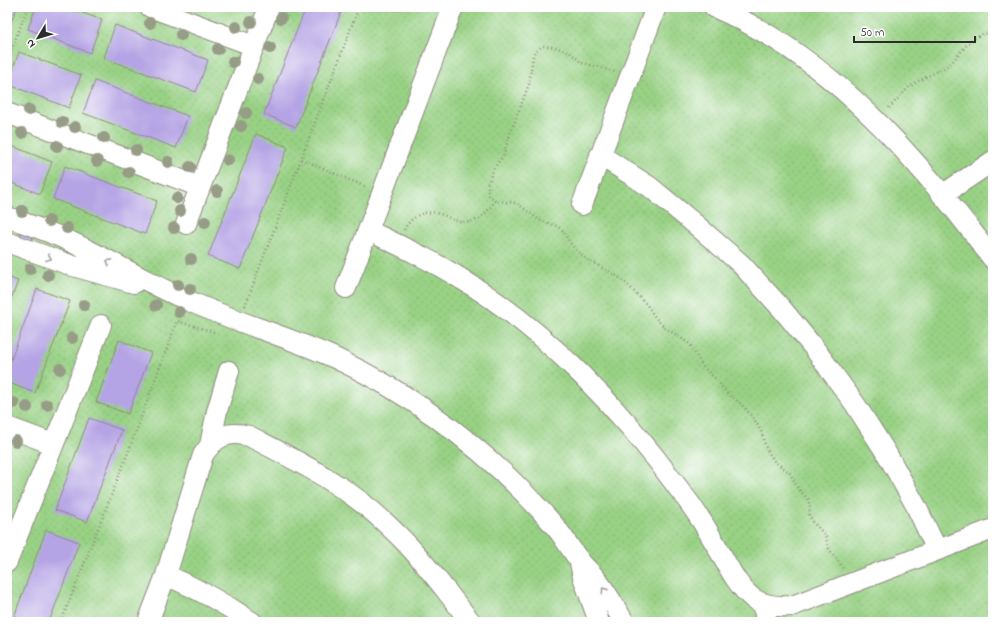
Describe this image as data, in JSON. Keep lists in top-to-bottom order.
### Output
{
  "scale_bar": "50 m",
  "north": "bottom left"
}
